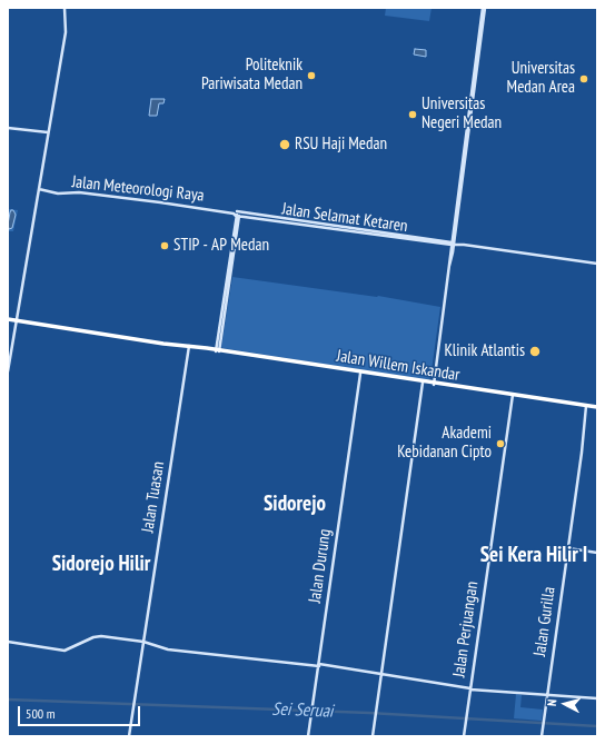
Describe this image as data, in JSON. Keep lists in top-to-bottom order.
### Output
{
  "streets": {
    "highway": ["Jalan Willem Iskandar"],
    "street": [
      "Jalan Meteorologi Raya",
      "Jalan Selamat Ketaren",
      "Jalan Tuasan",
      "Jalan Durung",
      "Jalan Gurilla",
      "Jalan Perjuangan"
    ]
  },
  "crossings": [
    ["Jalan Meteorologi Raya", "Jalan Selamat Ketaren"],
    ["Jalan Willem Iskandar", "Jalan Tuasan"],
    ["Jalan Willem Iskandar", "Jalan Durung"],
    ["Jalan Willem Iskandar", "Jalan Gurilla"],
    ["Jalan Willem Iskandar", "Jalan Perjuangan"]
  ],
  "districts": ["Sidorejo", "Sei Kera Hilir I", "Sidorejo Hilir"],
  "water": ["Sei Seruai"],
  "places": [
    "Politeknik Pariwisata Medan",
    "Universitas Medan Area",
    "Universitas Negeri Medan",
    "RSU Haji Medan",
    "STIP - AP Medan",
    "Klinik Atlantis",
    "Akademi Kebidanan Cipto"
  ],
  "scale_bar": "500 m",
  "north": "left"
}
